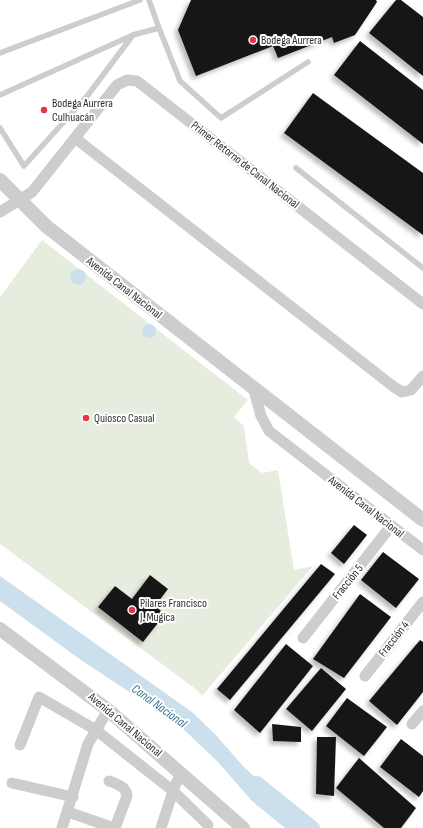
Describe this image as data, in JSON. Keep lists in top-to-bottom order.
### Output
{
  "streets": {
    "street": [
      "Primer Retorno de Canal Nacional",
      "Avenida Canal Nacional",
      "Fracción 5",
      "Fracción 4"
    ]
  },
  "crossings": [
    ["Primer Retorno de Canal Nacional", "Avenida Canal Nacional"],
    ["Avenida Canal Nacional", "Fracción 5"]
  ],
  "water": ["Canal Nacional"],
  "places": [
    "Bodega Aurrera",
    "Bodega Aurrera Culhuacán",
    "Quiosco Casual",
    "Pilares Francisco J. Mugica"
  ]
}
